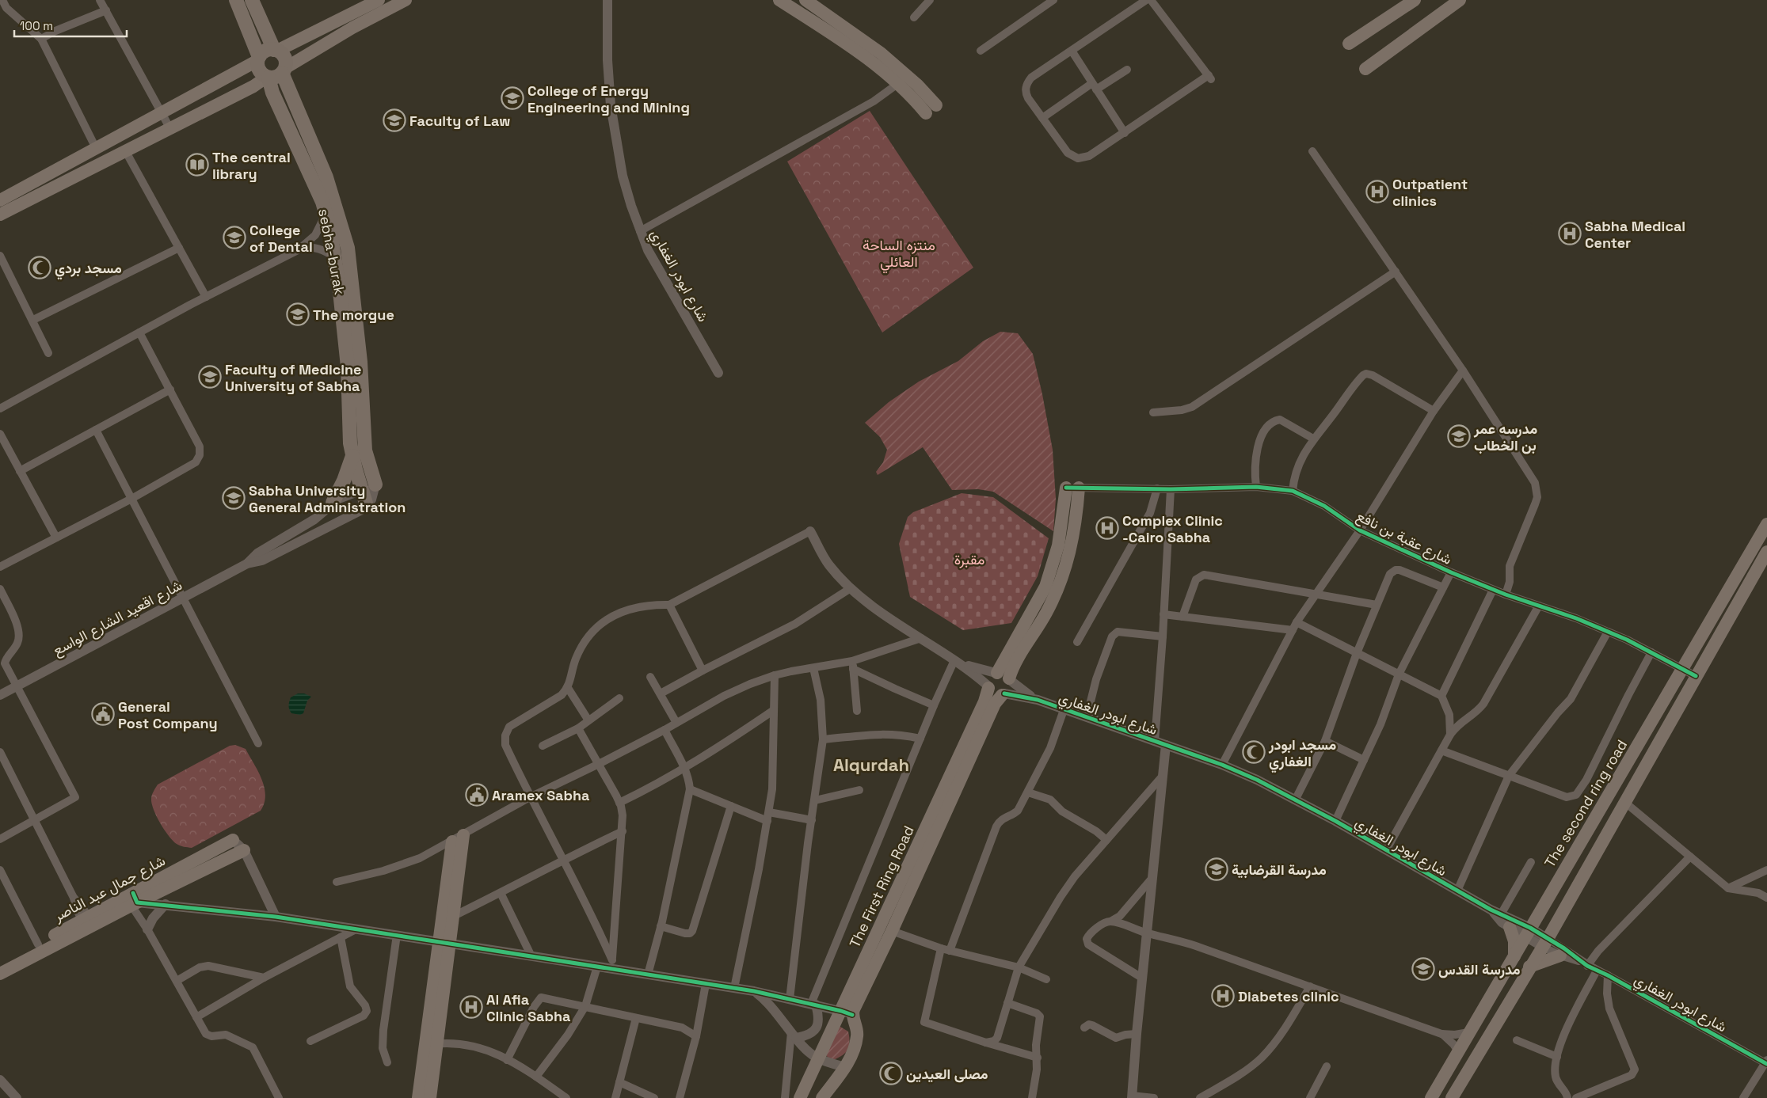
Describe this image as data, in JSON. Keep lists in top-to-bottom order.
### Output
{
  "streets": {
    "highway": ["sebha-burak"],
    "main road": ["The second ring road", "The First Ring Road", "شارع جمال عبد الناصر"],
    "street": ["شارع ابودر الغفاري", "شارع عقبة بن نافع", "شارع اقعيد الشارع الواسع"]
  },
  "crossings": [
    ["sebha-burak", "شارع اقعيد الشارع الواسع"],
    ["شارع ابودر الغفاري", "The second ring road"],
    ["شارع ابودر الغفاري", "The First Ring Road"],
    ["شارع عقبة بن نافع", "The second ring road"]
  ],
  "districts": ["Alqurdah"],
  "parks": ["منتزه الساحة العائلي", "مقبرة"],
  "places": {
    "school or university": [
      "College of Energy Engineering and Mining",
      "Faculty of Law",
      "College of Dental",
      "The morgue",
      "Faculty of Medicine University of Sabha",
      "مدرسه عمر بن الخطاب",
      "Sabha University General Administration",
      "مدرسة القرضابية",
      "مدرسة القدس"
    ],
    "library": ["The central library"],
    "hospital": [
      "Outpatient clinics",
      "Sabha Medical Center",
      "Complex Clinic -Cairo Sabha",
      "Diabetes clinic",
      "Al Afia Clinic Sabha"
    ],
    "mosque": ["مسجد بردي", "مسجد ابودر الغفاري", "مصلى العيدين"],
    "public building": ["General Post Company", "Aramex Sabha"]
  },
  "scale_bar": "100 m"
}
